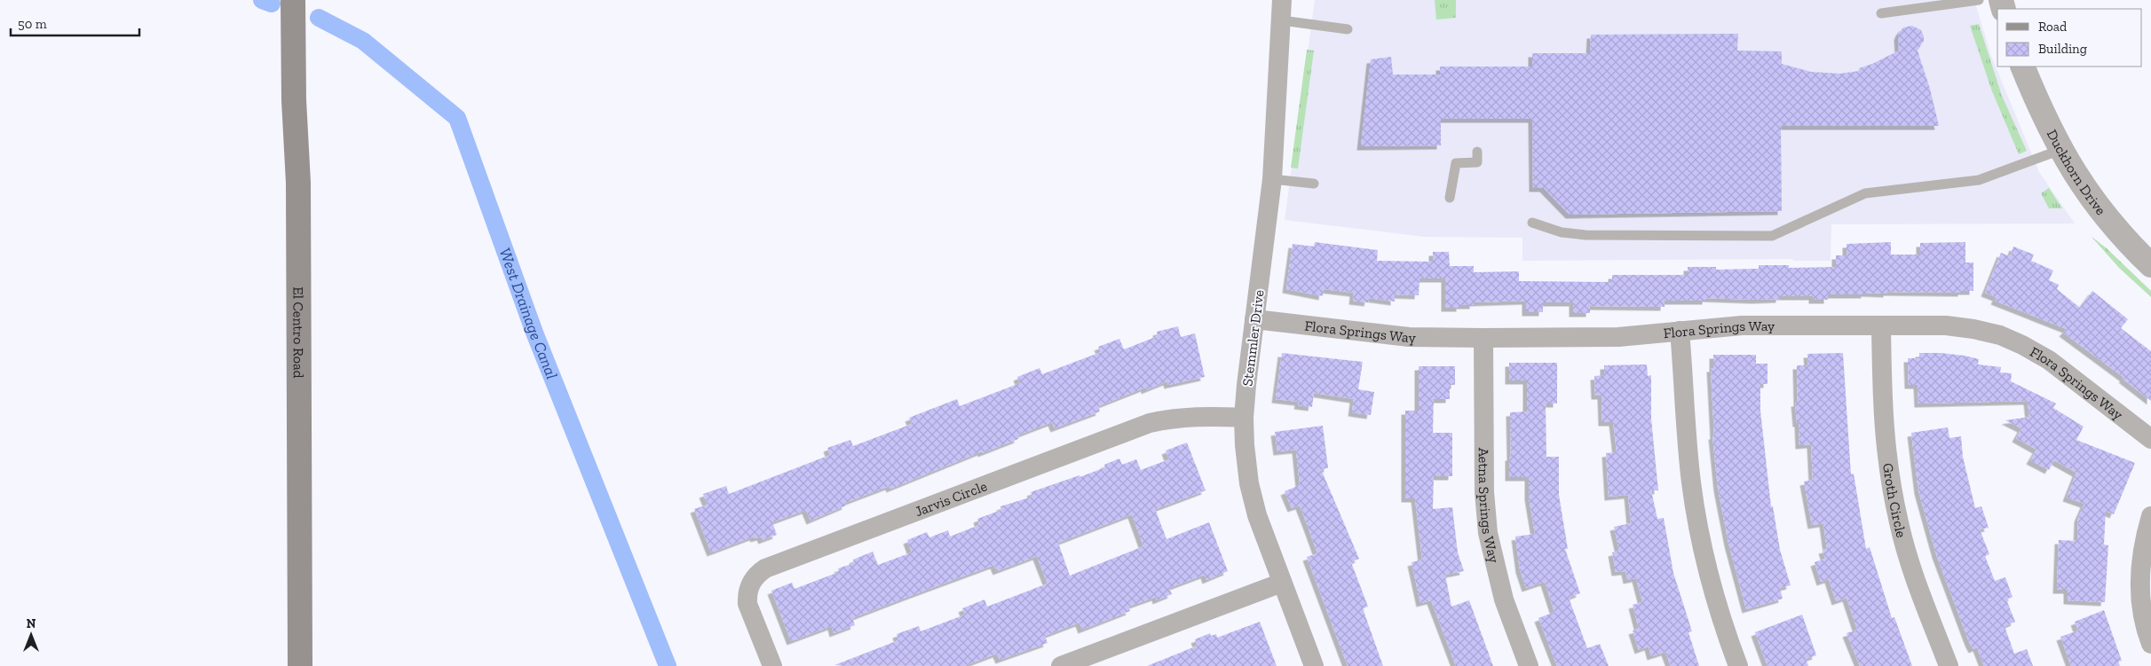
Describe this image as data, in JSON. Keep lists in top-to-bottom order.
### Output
{
  "streets": {
    "main road": ["El Centro Road"],
    "street": [
      "Duckhorn Drive",
      "Flora Springs Way",
      "Stemmler Drive",
      "Jarvis Circle",
      "Groth Circle",
      "Aetna Springs Way"
    ]
  },
  "crossings": [
    ["Flora Springs Way", "Stemmler Drive"],
    ["Flora Springs Way", "Groth Circle"],
    ["Flora Springs Way", "Aetna Springs Way"],
    ["Stemmler Drive", "Jarvis Circle"]
  ],
  "water": ["West Drainage Canal"],
  "legend": ["Road", "Building"],
  "scale_bar": "50 m",
  "north": "top"
}
